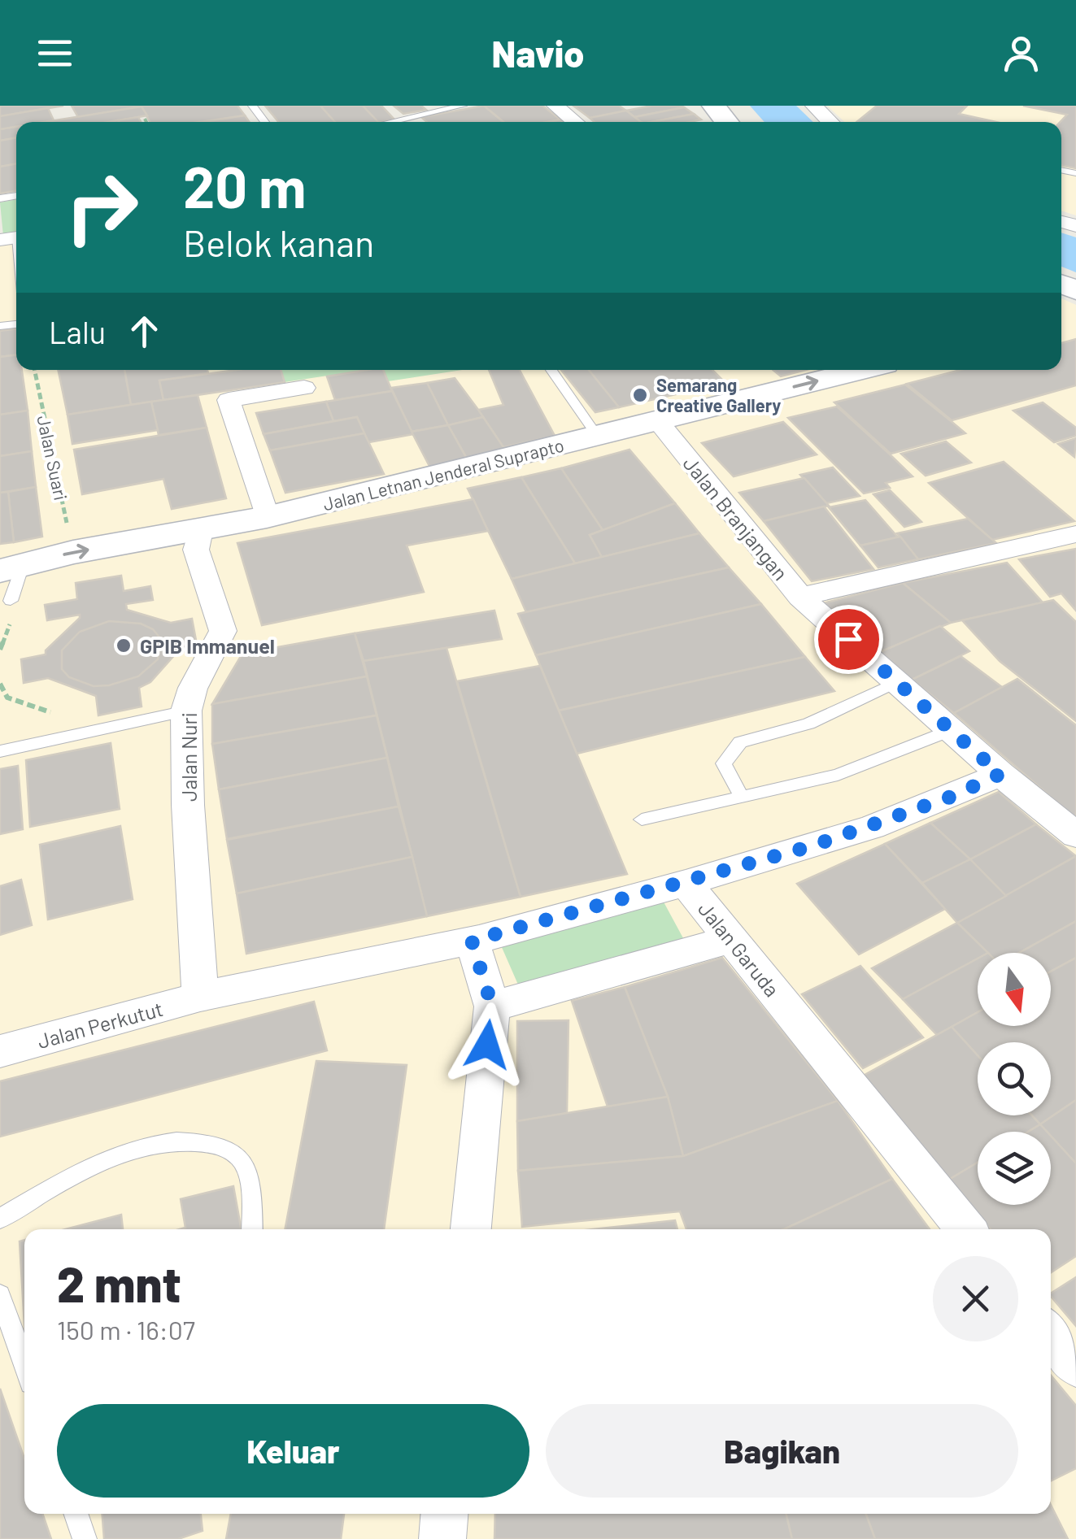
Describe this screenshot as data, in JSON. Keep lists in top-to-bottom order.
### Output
{
  "streets": {
    "main road": ["Jalan Letnan Jenderal Suprapto"],
    "street": [
      "Jalan Branjangan",
      "Jalan Nuri",
      "Jalan Garuda",
      "Jalan Perkutut"
    ],
    "path": ["Jalan Suari"]
  },
  "crossings": [
    ["Jalan Suari", "Jalan Letnan Jenderal Suprapto"],
    ["Jalan Letnan Jenderal Suprapto", "Jalan Branjangan"],
    ["Jalan Letnan Jenderal Suprapto", "Jalan Nuri"],
    ["Jalan Branjangan", "Jalan Garuda"],
    ["Jalan Nuri", "Jalan Perkutut"]
  ],
  "one_way": ["Jalan Letnan Jenderal Suprapto"],
  "places": ["Semarang Creative Gallery", "GPIB Immanuel"],
  "north": "bottom",
  "page": {
    "header": "Navio",
    "turn": ["20 m", "Belok kanan"],
    "then": "Lalu",
    "heading": ["2 mnt", "150 m · 16:07"],
    "buttons": ["Keluar", "Bagikan"]
  }
}
